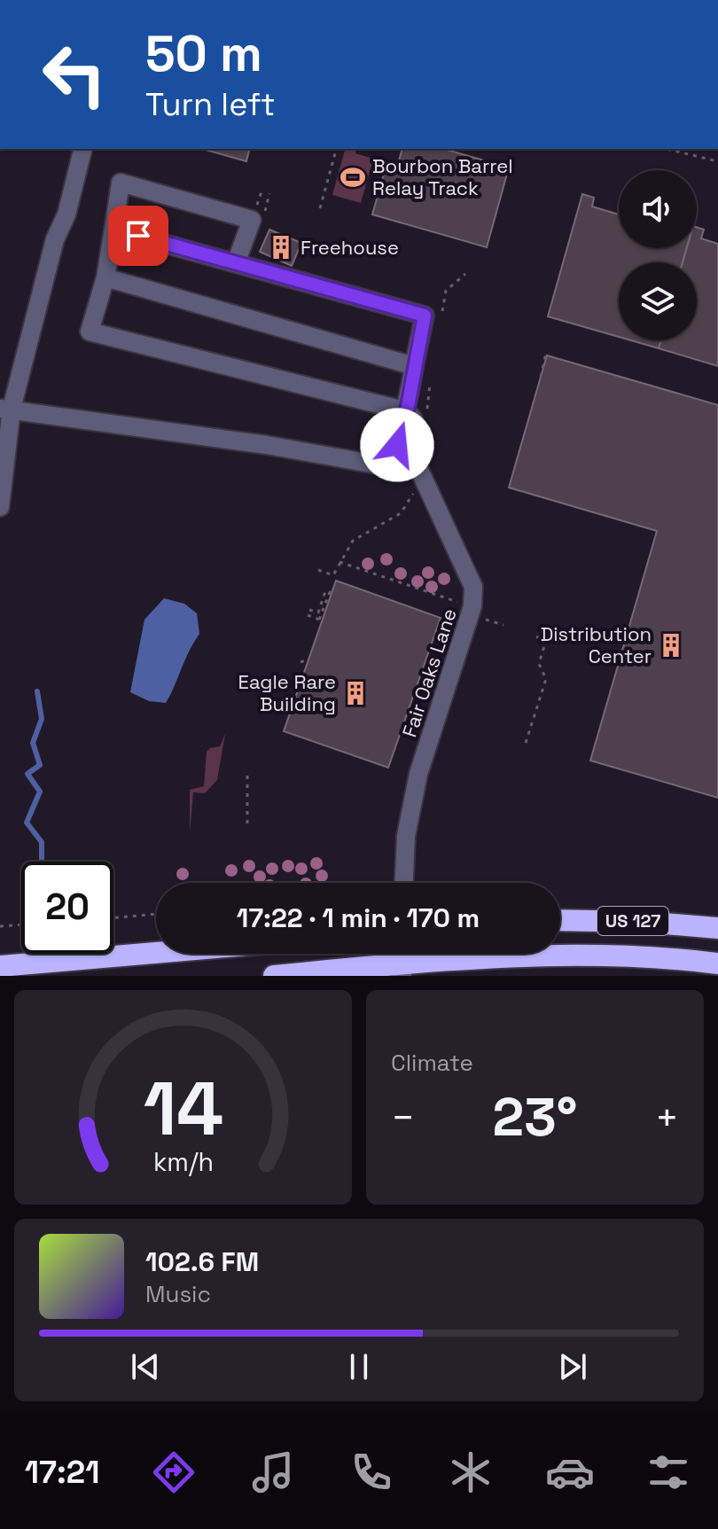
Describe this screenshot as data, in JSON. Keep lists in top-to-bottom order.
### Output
{
  "streets": {
    "highway": ["US 127"],
    "street": ["Fair Oaks Lane"]
  },
  "places": {
    "sports": ["Bourbon Barrel Relay Track"],
    "building": ["Freehouse", "Distribution Center", "Eagle Rare Building"]
  },
  "page": {
    "turn": ["50 m", "Turn left"],
    "limit": "20",
    "trip": "17:22 · 1 min · 170 m",
    "tile": "Climate",
    "heat": ["−", "23°", "+"],
    "song": ["102.6 FM", "Music"],
    "tabs": "17:21",
    "gauge": ["14", "km/h"]
  }
}
